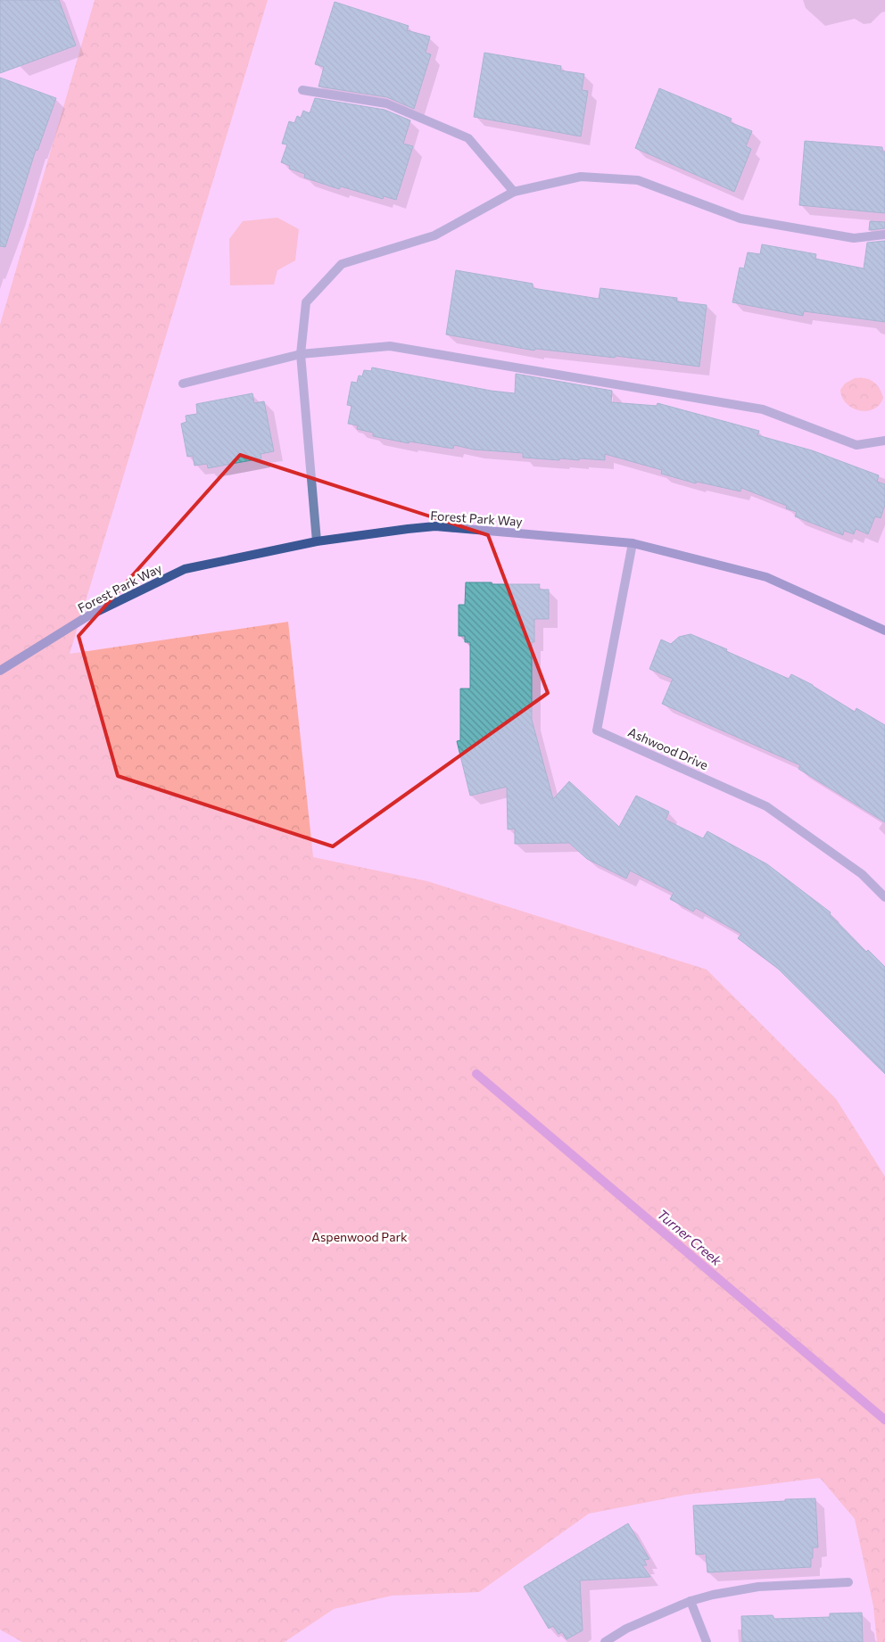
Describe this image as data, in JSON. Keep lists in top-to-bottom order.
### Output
{
  "streets": {
    "street": ["Forest Park Way", "Ashwood Drive"]
  },
  "crossings": [
    ["Forest Park Way", "Ashwood Drive"]
  ],
  "water": ["Turner Creek"],
  "parks": ["Aspenwood Park"]
}
